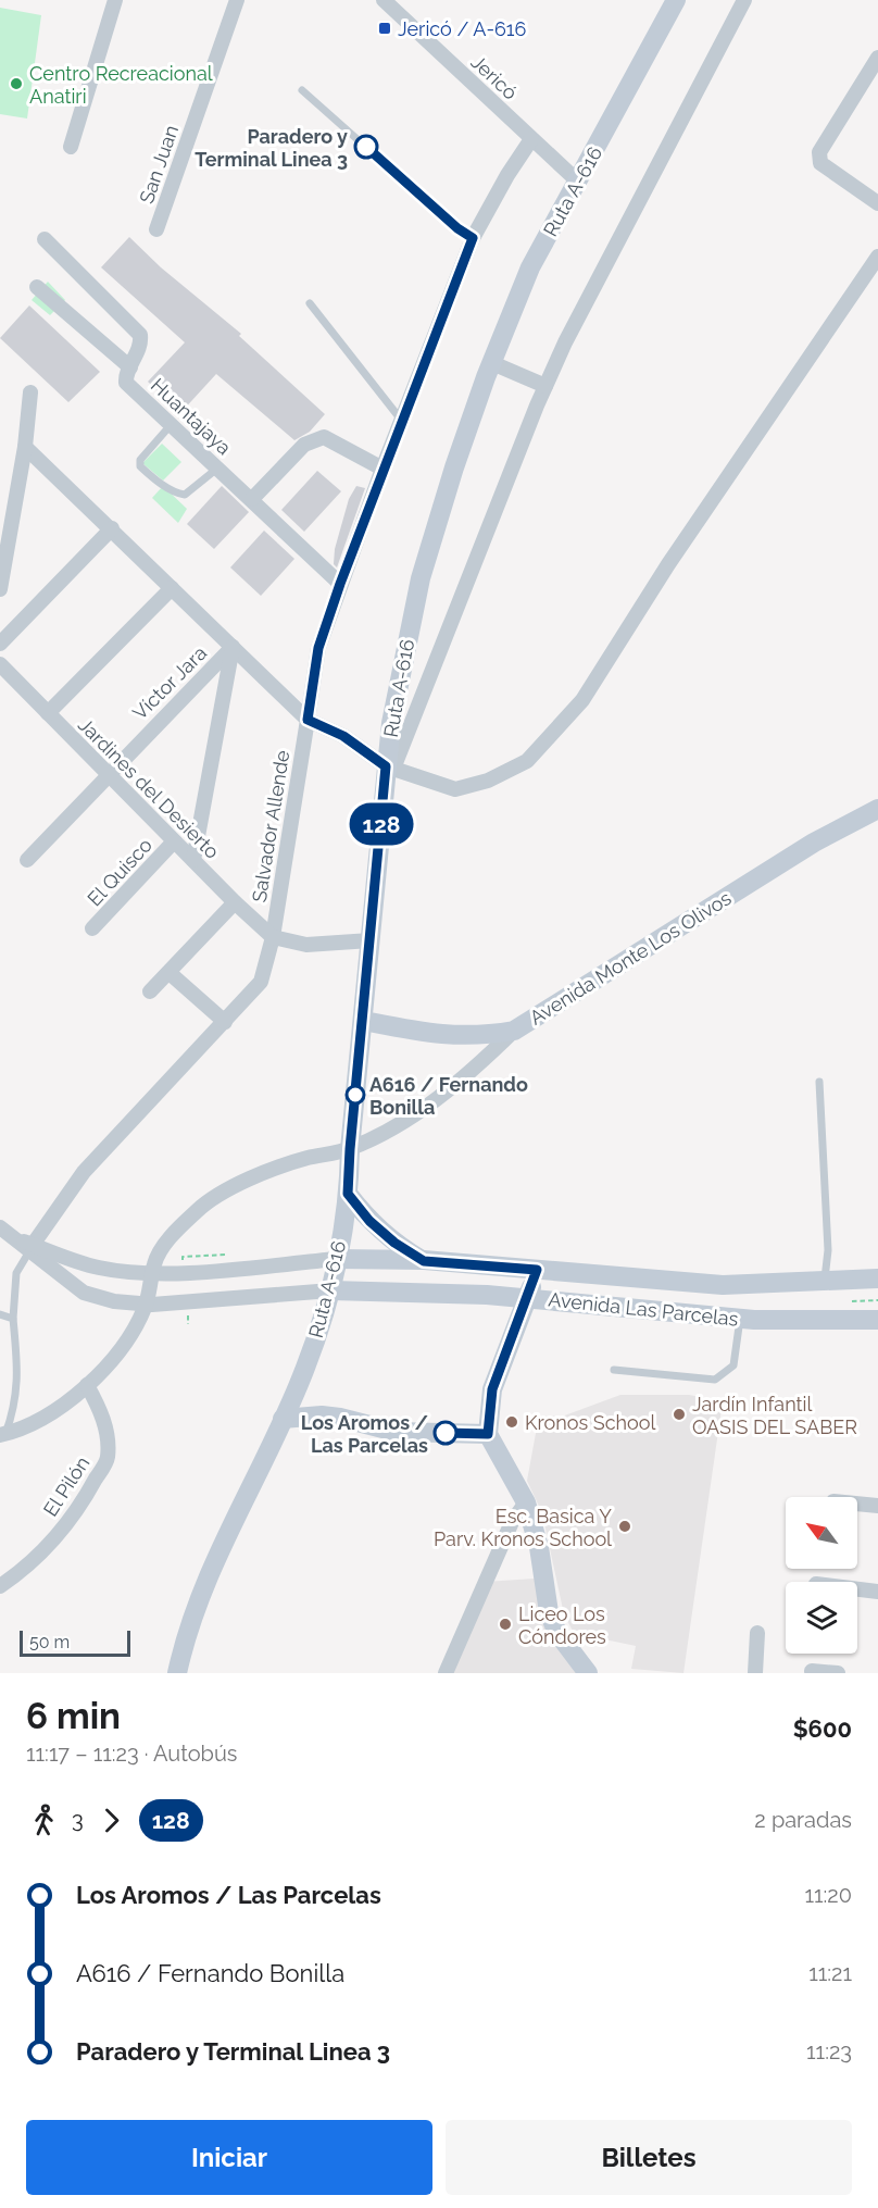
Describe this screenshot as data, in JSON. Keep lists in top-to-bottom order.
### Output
{
  "streets": {
    "main road": ["Ruta A-616", "Avenida Monte Los Olivos", "Avenida Las Parcelas"],
    "street": [
      "Jericó",
      "San Juan",
      "Huantajaya",
      "Víctor Jara",
      "Jardines del Desierto",
      "Salvador Allende",
      "El Quisco",
      "El Pilón"
    ]
  },
  "crossings": [
    ["Jericó", "Ruta A-616"],
    ["Ruta A-616", "Avenida Monte Los Olivos"],
    ["Ruta A-616", "Avenida Las Parcelas"],
    ["Víctor Jara", "Jardines del Desierto"],
    ["Jardines del Desierto", "Salvador Allende"],
    ["Jardines del Desierto", "El Quisco"]
  ],
  "places": {
    "transit": ["Jericó / A-616"],
    "other": [
      "Centro Recreacional Anatiri",
      "Paradero y Terminal Linea 3",
      "A616 / Fernando Bonilla",
      "Jardín Infantil OASIS DEL SABER",
      "Kronos School",
      "Los Aromos / Las Parcelas",
      "Esc. Basica Y Parv. Kronos School",
      "Liceo Los Cóndores"
    ]
  },
  "lines": ["bus line 128"],
  "scale_bar": "50 m",
  "north": "top left",
  "page": {
    "on_map": "128",
    "scale": "50 m",
    "heading": ["6 min", "11:17 – 11:23 · Autobús", "$600"],
    "legs": ["3", "128", "2 paradas"],
    "list": [
      {
        "name": "Los Aromos / Las Parcelas",
        "value": "11:20"
      },
      {
        "name": "A616 / Fernando Bonilla",
        "value": "11:21"
      },
      {
        "name": "Paradero y Terminal Linea 3",
        "value": "11:23"
      }
    ],
    "buttons": ["Iniciar", "Billetes"]
  }
}
